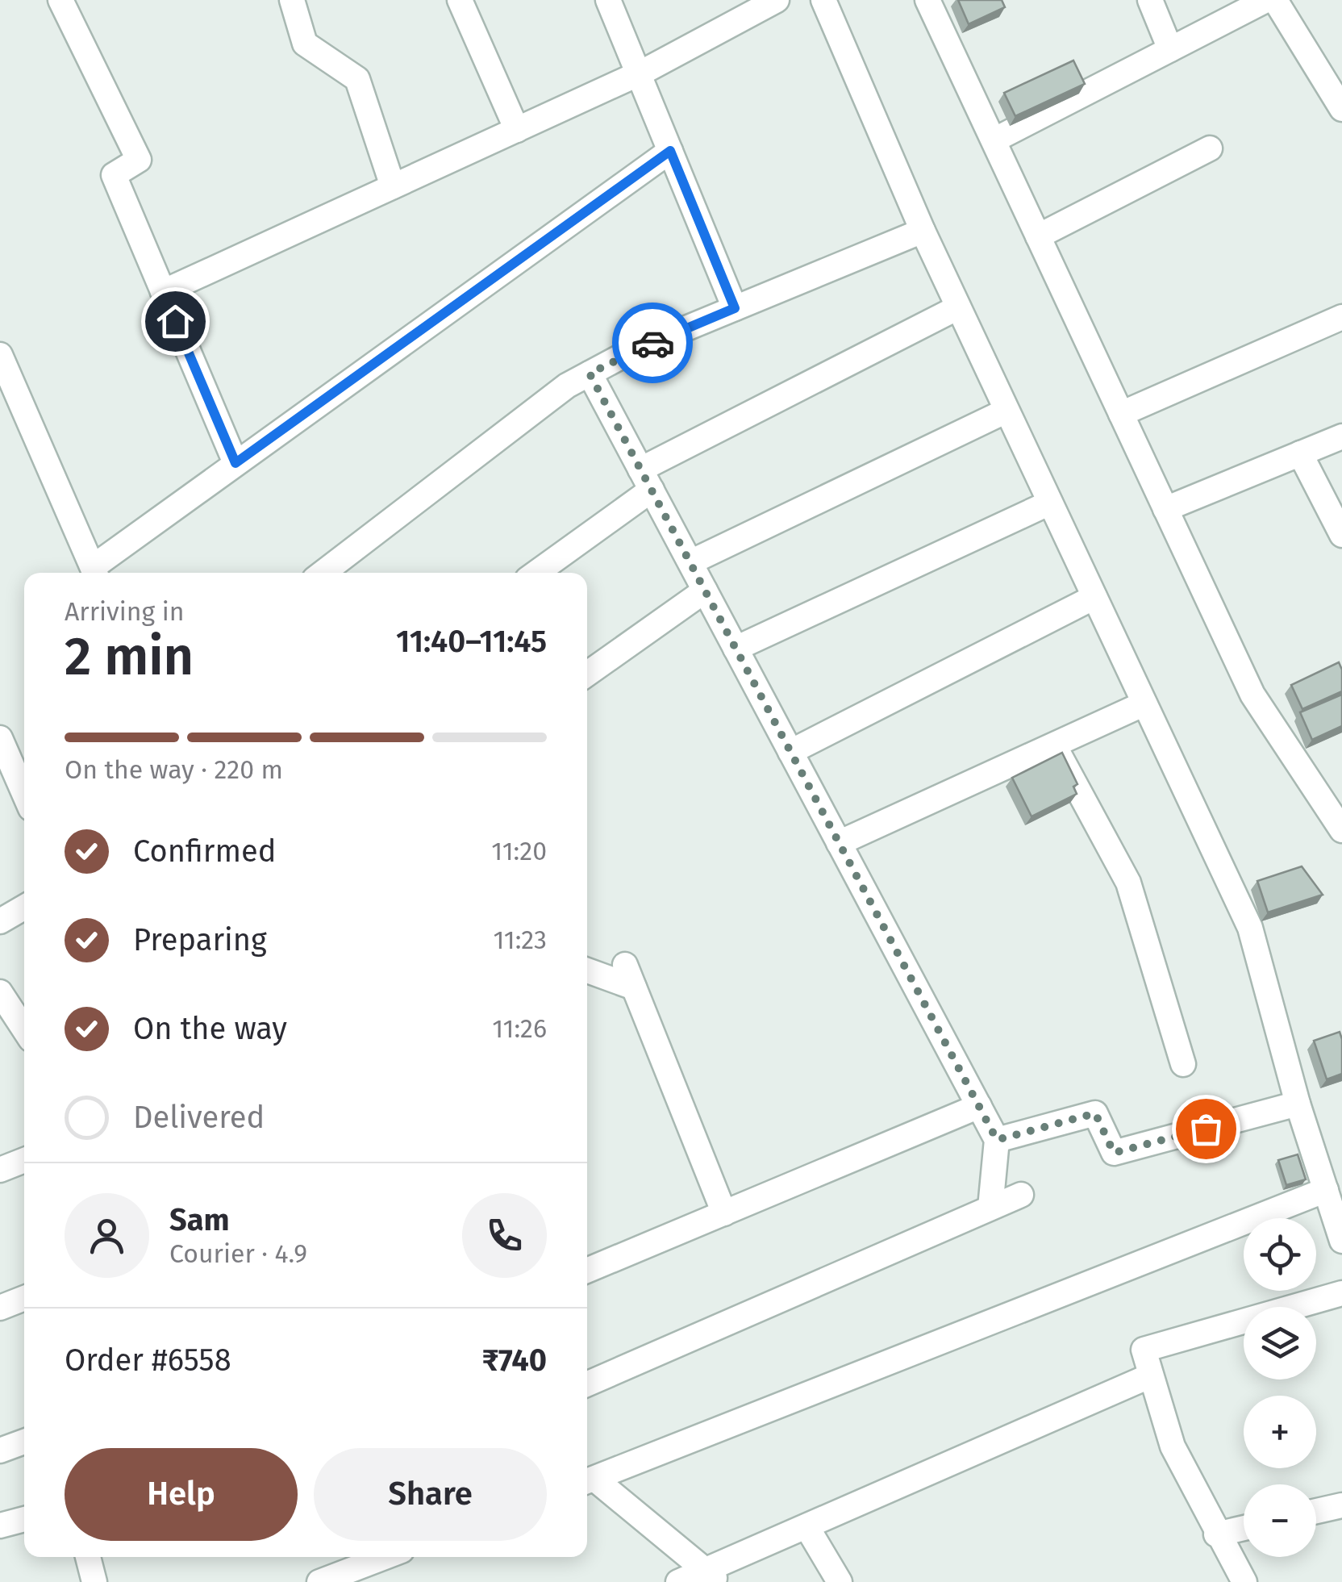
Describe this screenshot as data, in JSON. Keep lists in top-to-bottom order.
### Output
{
  "page": {
    "heading": ["2 min", "Arriving in", "11:40–11:45"],
    "panel": [
      "Sam",
      "Courier · 4.9",
      "Order #6558",
      "₹740"
    ],
    "bar": "On the way · 220 m",
    "list": [
      ["Confirmed", "11:20"],
      ["Preparing", "11:23"],
      ["On the way", "11:26"],
      "Delivered"
    ],
    "map_buttons": ["+", "−"],
    "buttons": ["Help", "Share"]
  }
}
